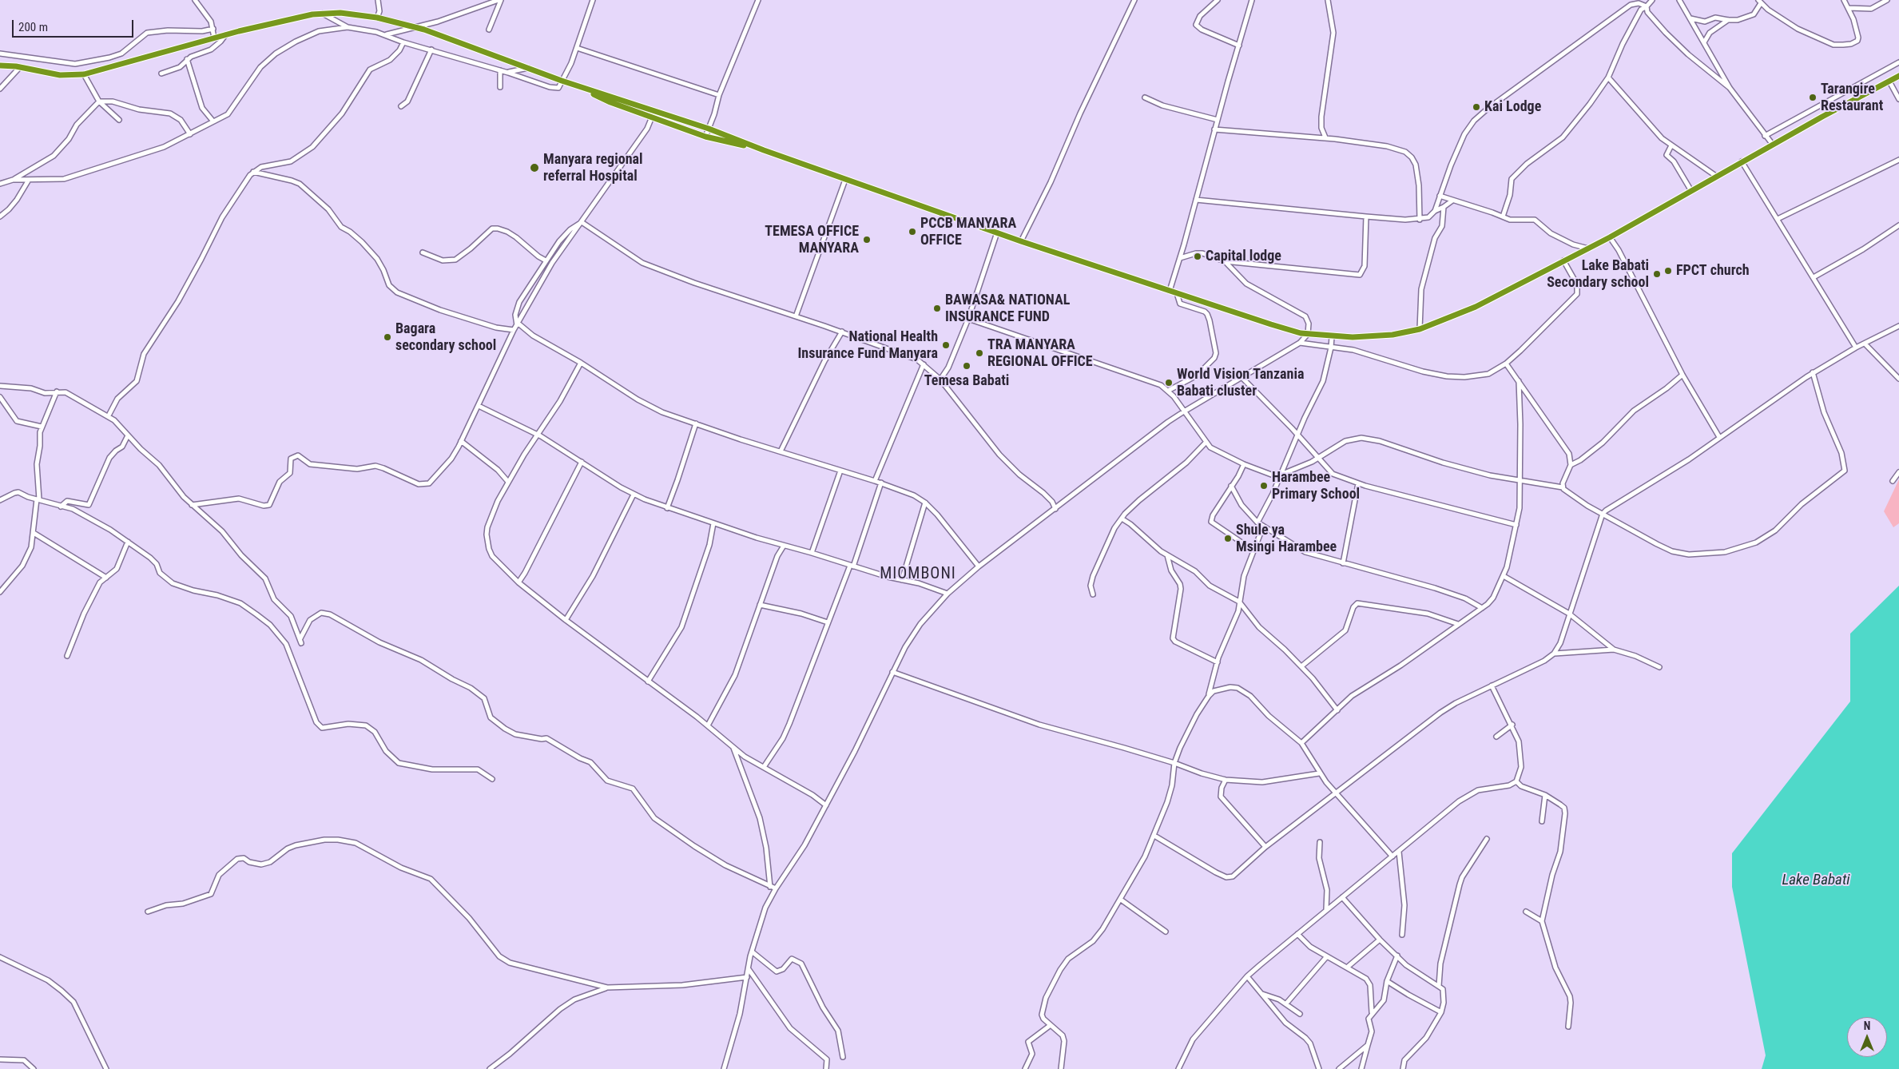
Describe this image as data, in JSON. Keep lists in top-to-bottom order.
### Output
{
  "districts": ["MIOMBONI"],
  "water": ["Lake Babati"],
  "places": [
    "Tarangire Restaurant",
    "Kai Lodge",
    "Manyara regional referral Hospital",
    "PCCB MANYARA OFFICE",
    "TEMESA OFFICE MANYARA",
    "Capital lodge",
    "FPCT church",
    "Lake Babati Secondary school",
    "BAWASA& NATIONAL INSURANCE FUND",
    "Bagara secondary school",
    "National Health Insurance Fund Manyara",
    "TRA MANYARA REGIONAL OFFICE",
    "Temesa Babati",
    "World Vision Tanzania Babati cluster",
    "Harambee Primary School",
    "Shule ya Msingi Harambee"
  ],
  "scale_bar": "200 m",
  "north": "top"
}
